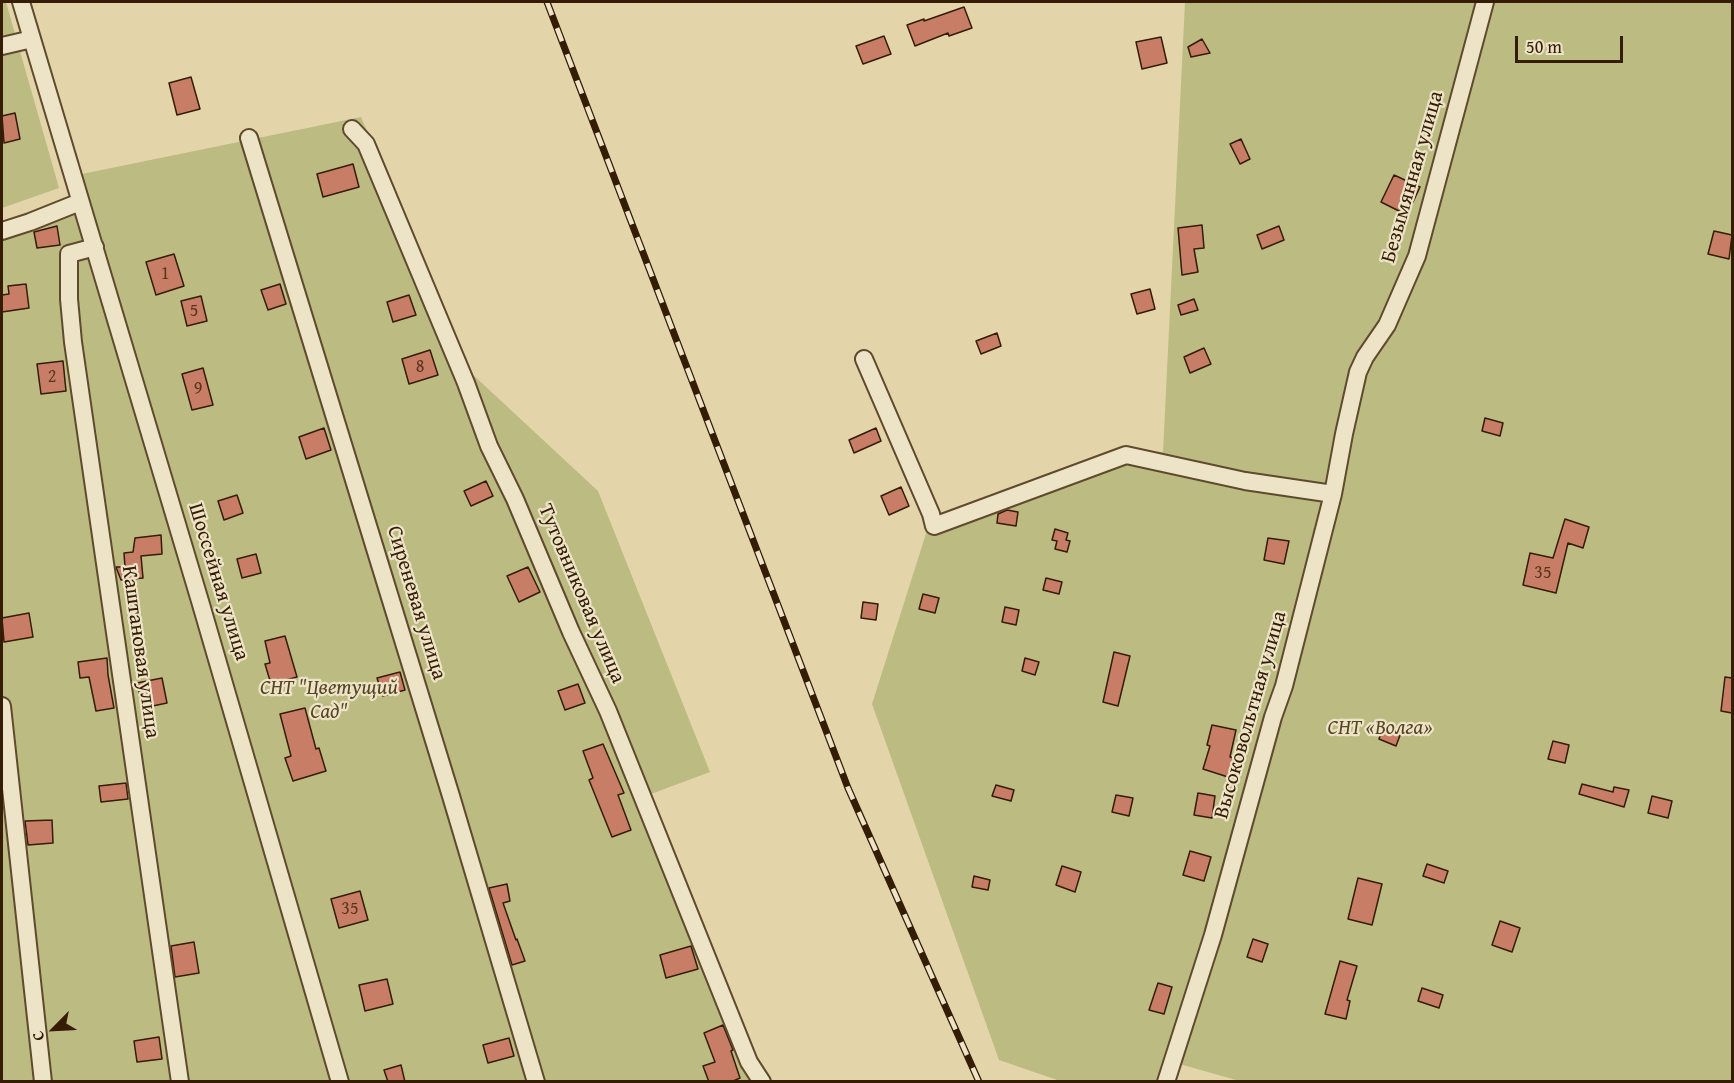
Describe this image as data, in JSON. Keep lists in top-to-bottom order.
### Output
{
  "streets": {
    "street": [
      "Безымянная улица",
      "Шоссейная улица",
      "Тутовниковая улица",
      "Сиреневая улица",
      "Каштановая улица",
      "Высоковольтная улица"
    ]
  },
  "crossings": [
    ["Безымянная улица", "Высоковольтная улица"],
    ["Шоссейная улица", "Каштановая улица"]
  ],
  "parks": ["СНТ \"Цветущий Сад\"", "СНТ «Волга»"],
  "house_numbers": [
    "1",
    "5",
    "8",
    "2",
    "9",
    "35",
    "35"
  ],
  "scale_bar": "50 m",
  "north": "bottom left"
}
